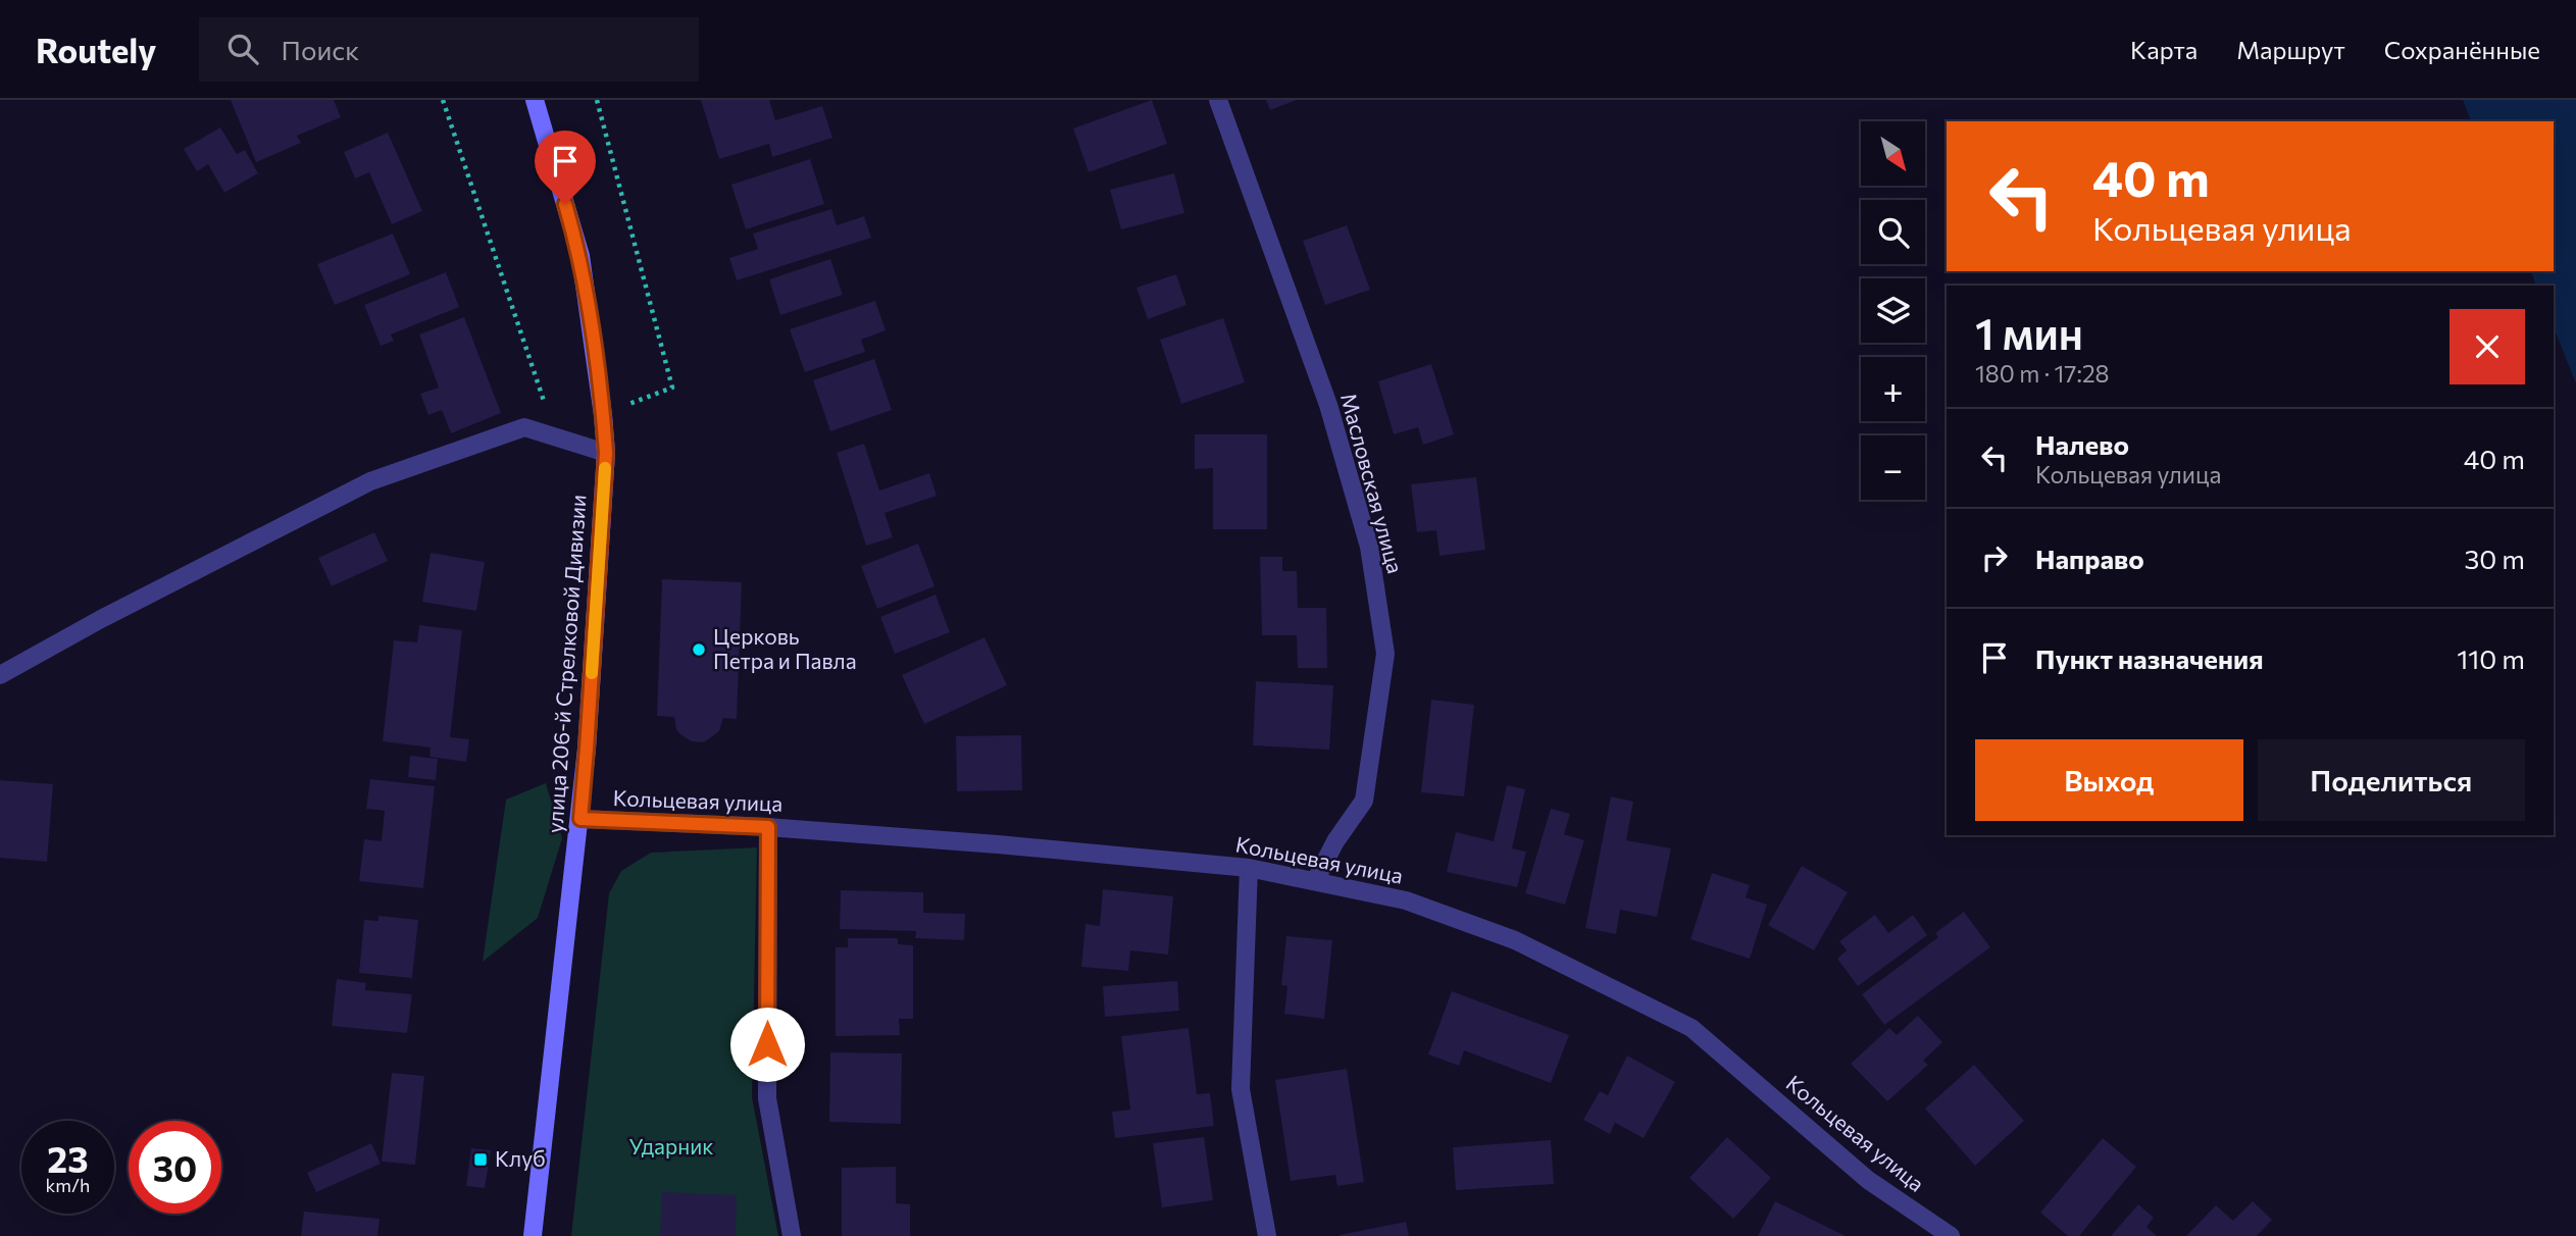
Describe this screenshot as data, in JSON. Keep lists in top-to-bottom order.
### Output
{
  "streets": {
    "main road": ["улица 206-й Стрелковой Дивизии"],
    "street": ["Масловская улица", "Кольцевая улица"]
  },
  "crossings": [
    ["Масловская улица", "Кольцевая улица"],
    ["улица 206-й Стрелковой Дивизии", "Кольцевая улица"]
  ],
  "parks": ["Ударник"],
  "places": {
    "other": ["Церковь Петра и Павла"],
    "transit": ["Клуб"]
  },
  "north": "bottom right",
  "page": {
    "header": "Routely",
    "search": "Поиск",
    "nav": ["Карта", "Маршрут", "Сохранённые"],
    "map_buttons": ["+", "−"],
    "turn": ["40 m", "Кольцевая улица"],
    "heading": ["1 мин", "180 m · 17:28"],
    "list": [
      {
        "name": "Налево",
        "note": "Кольцевая улица",
        "value": "40 m"
      },
      {
        "name": "Направо",
        "value": "30 m"
      },
      {
        "name": "Пункт назначения",
        "value": "110 m"
      }
    ],
    "buttons": ["Выход", "Поделиться"],
    "speed": "23 km/h",
    "limit": "30"
  }
}
